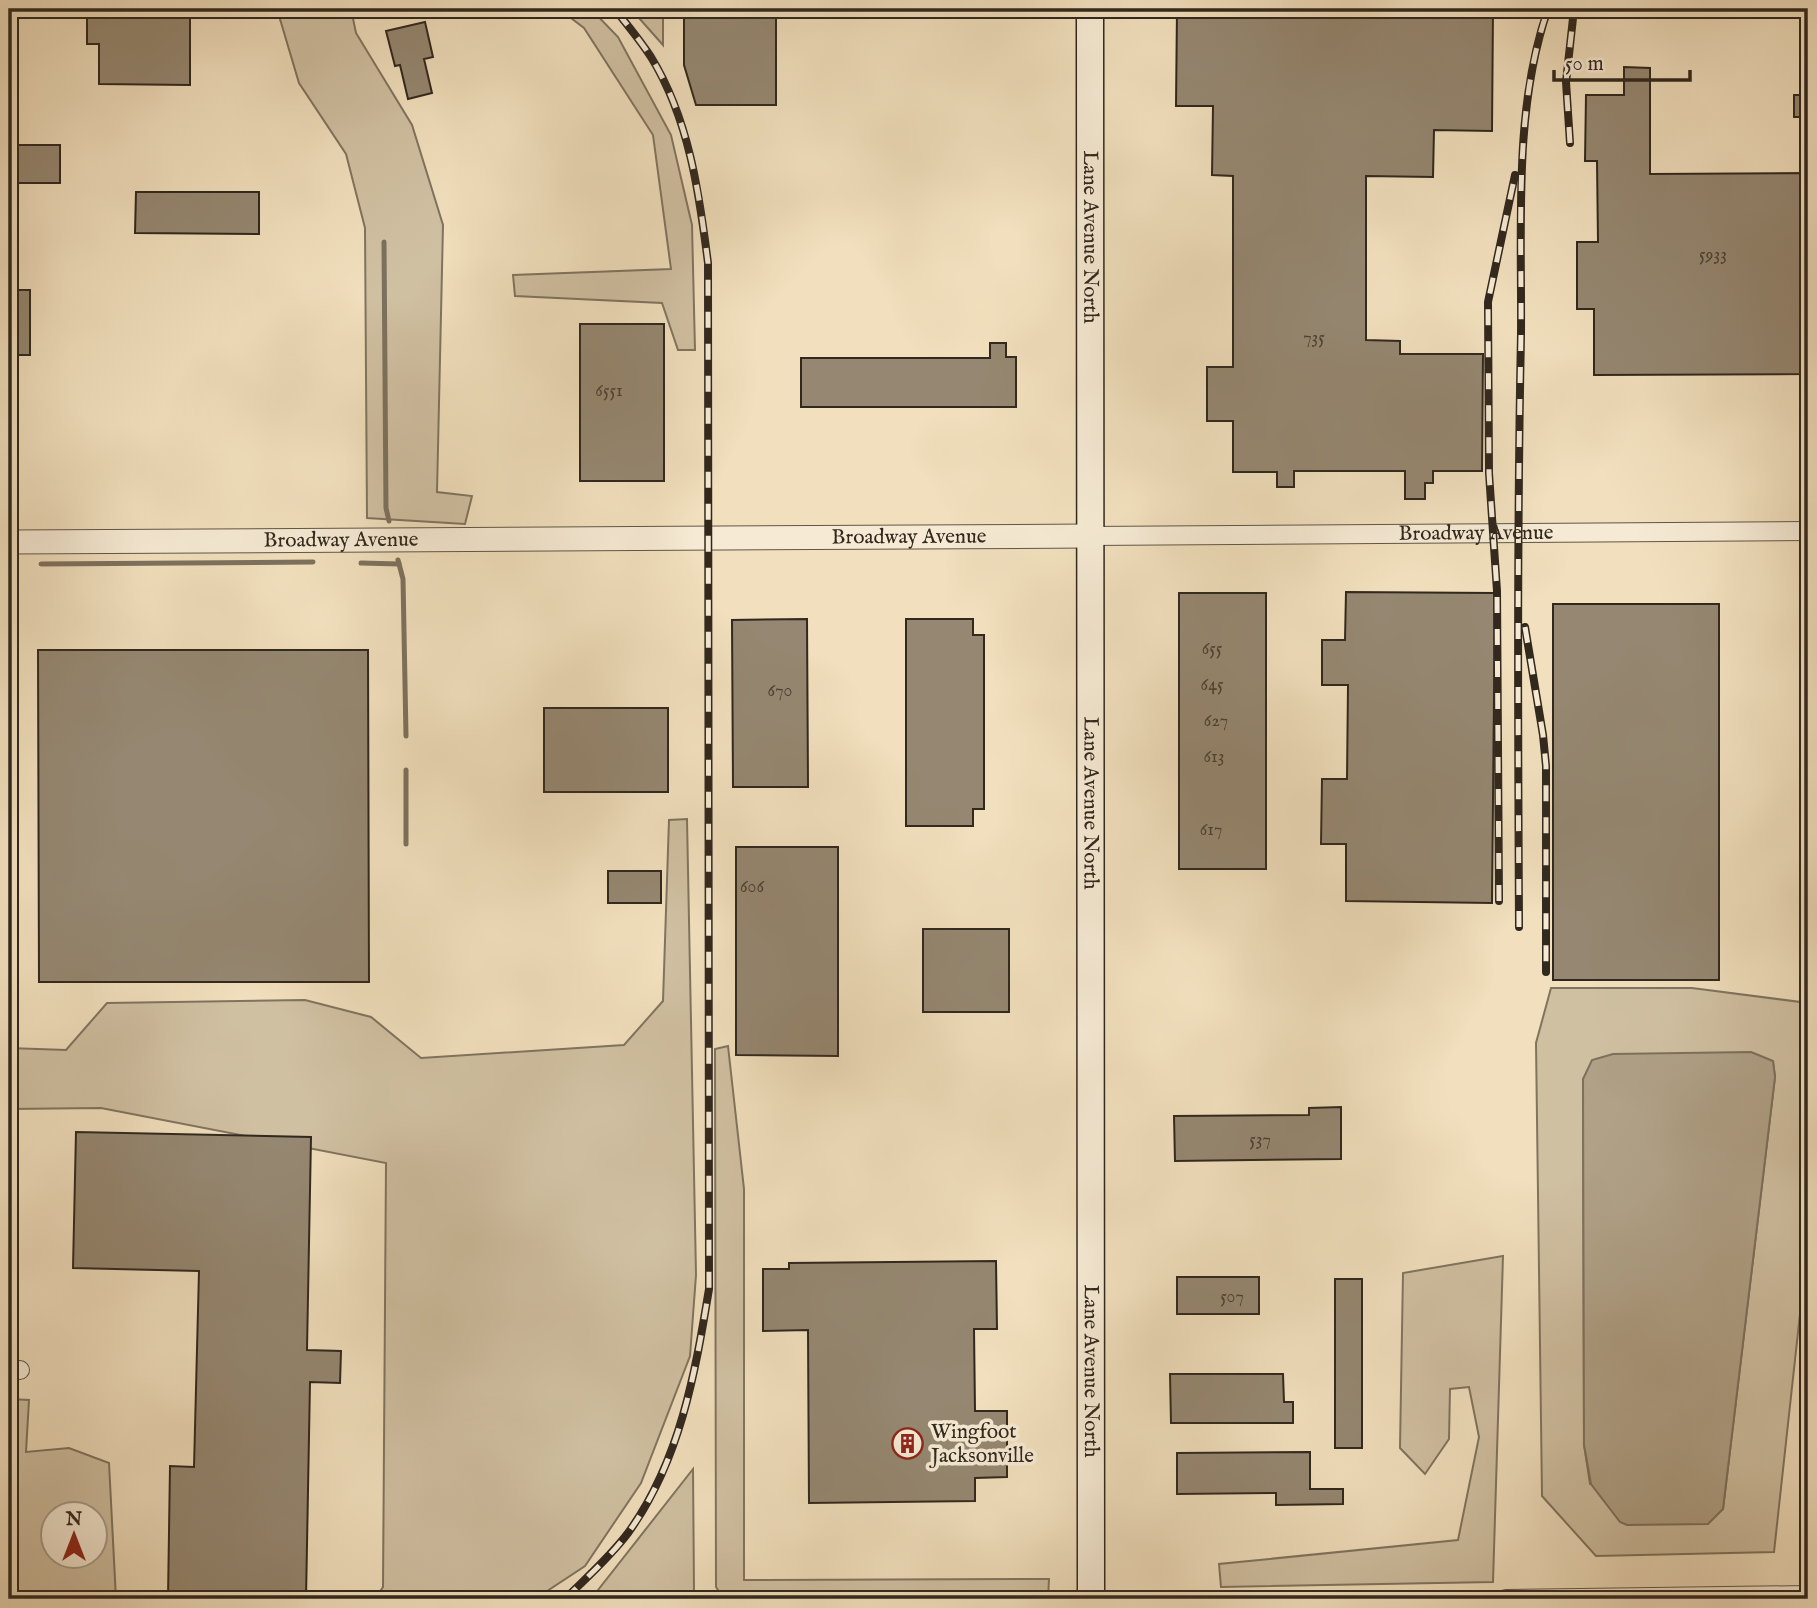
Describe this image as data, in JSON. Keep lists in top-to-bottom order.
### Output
{
  "streets": {
    "main road": ["Lane Avenue North"],
    "street": ["Broadway Avenue"]
  },
  "crossings": [
    ["Lane Avenue North", "Broadway Avenue"]
  ],
  "places": {
    "building": ["Wingfoot Jacksonville"]
  },
  "house_numbers": [
    "5933",
    "735",
    "6551",
    "655",
    "645",
    "670",
    "627",
    "613",
    "617",
    "606",
    "537",
    "507"
  ],
  "scale_bar": "50 m",
  "north": "top"
}
